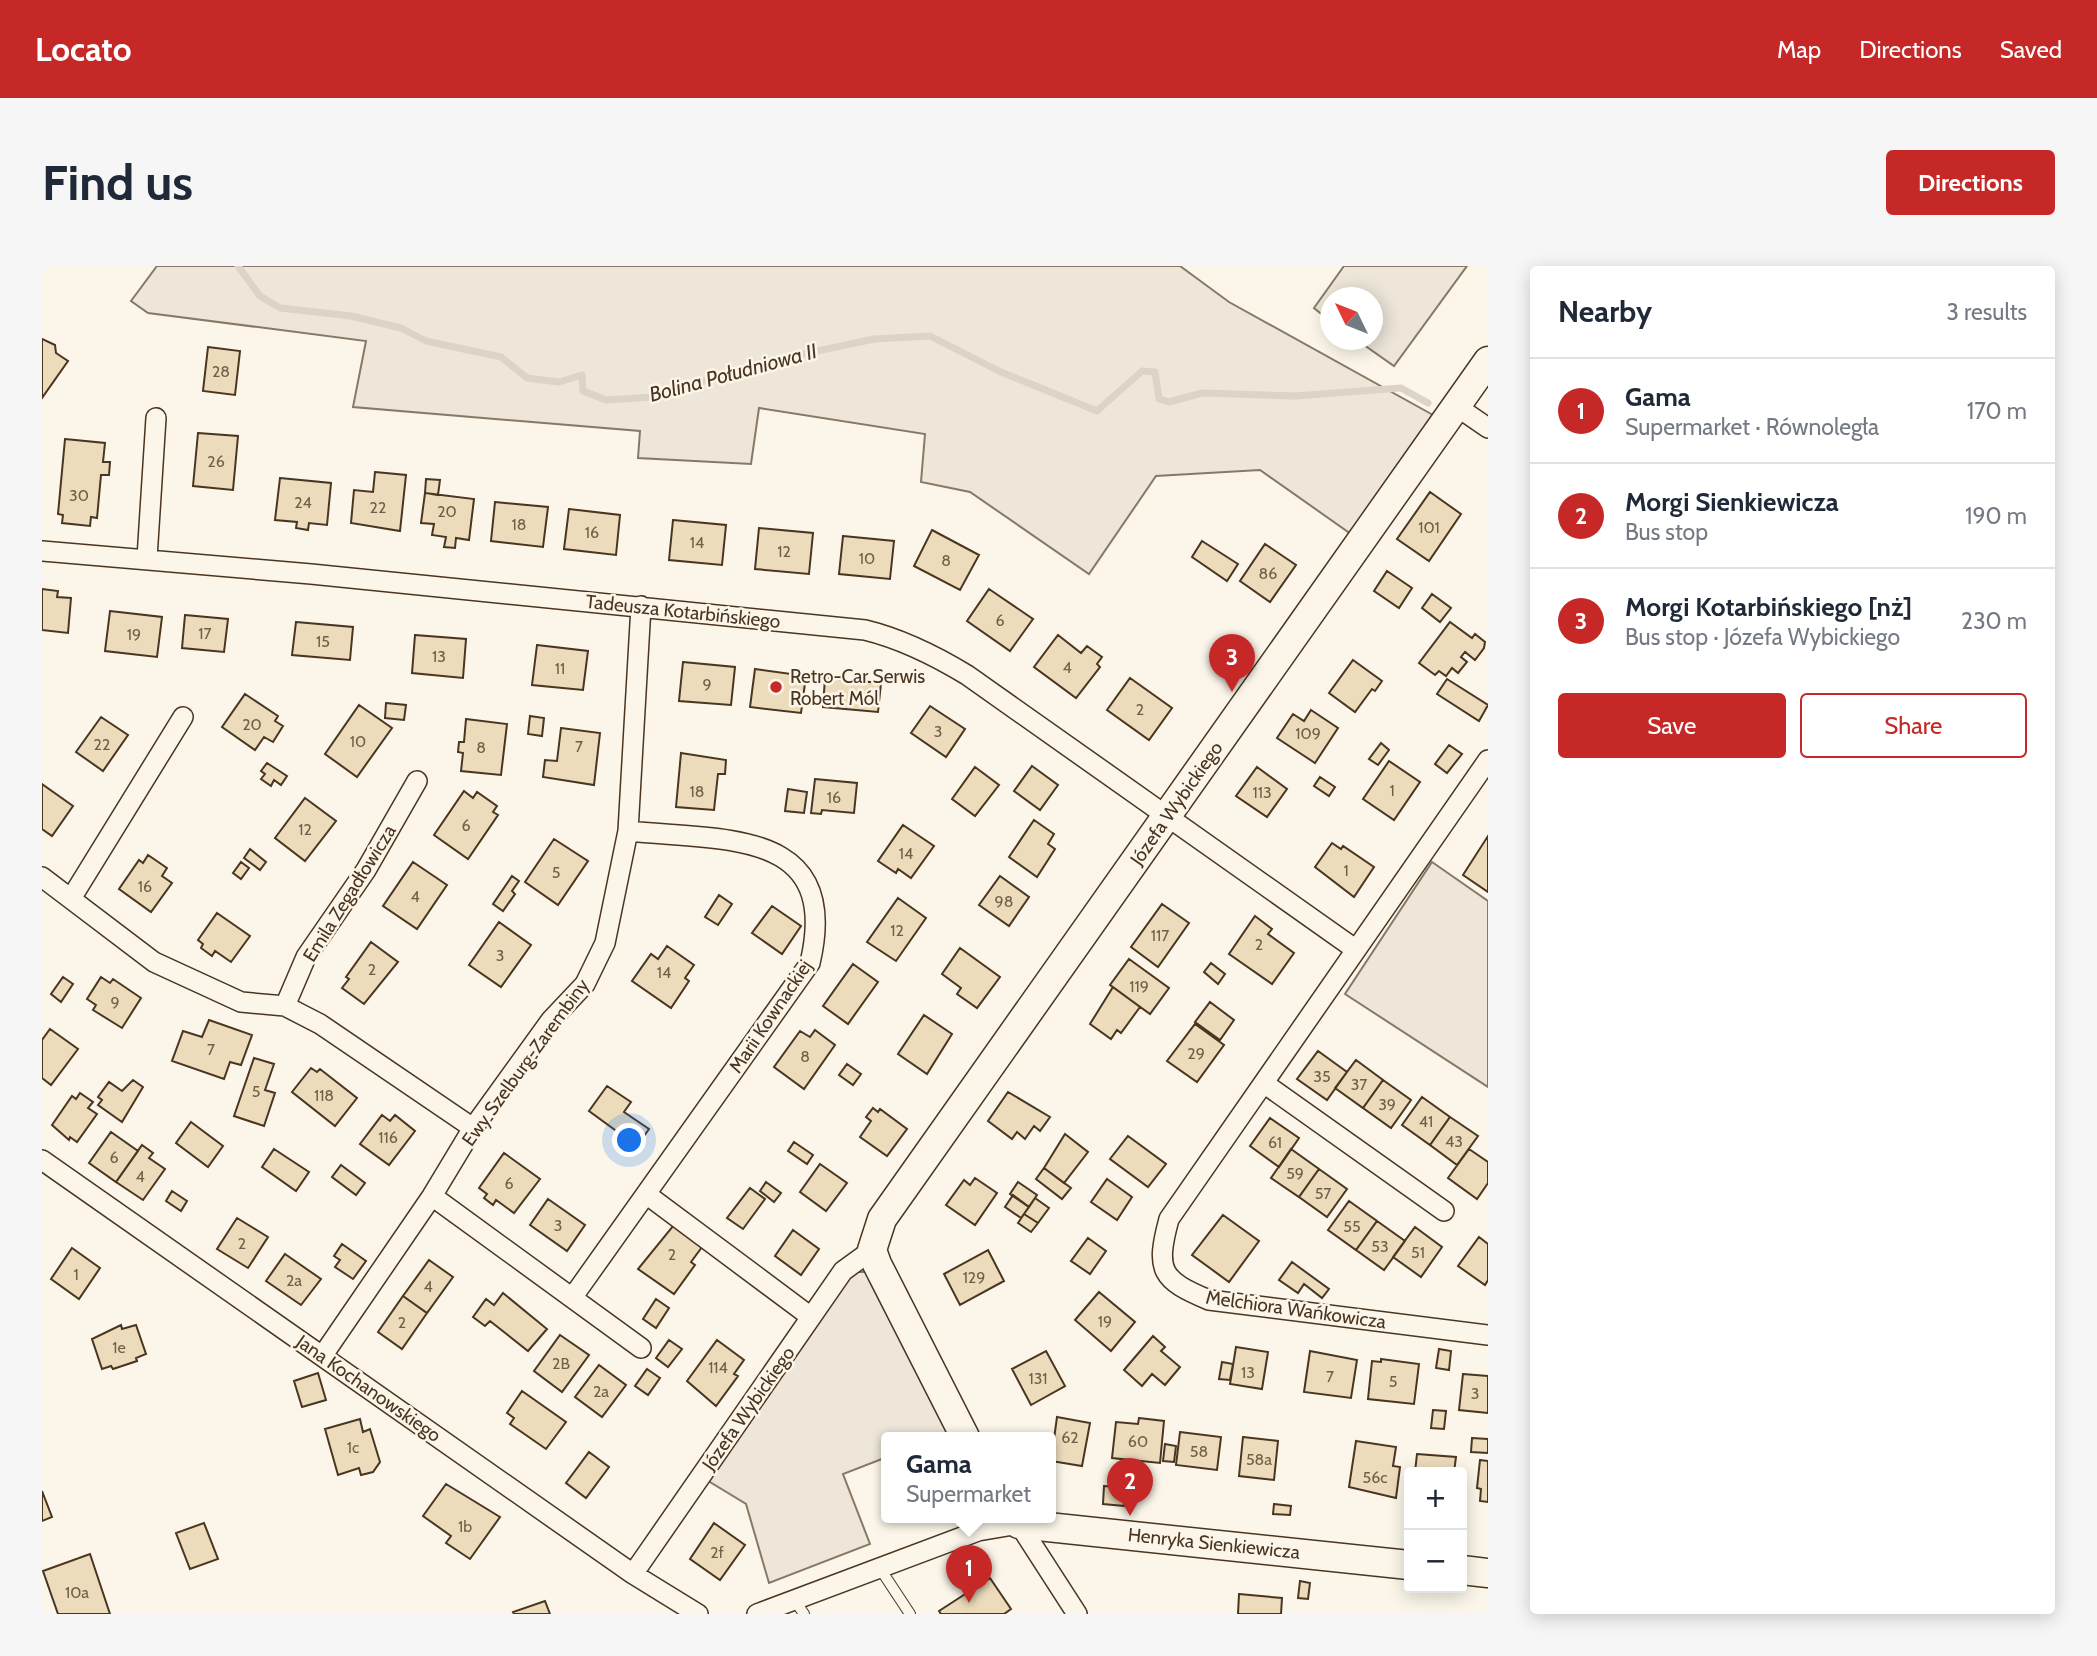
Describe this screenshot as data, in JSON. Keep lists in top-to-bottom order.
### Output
{
  "streets": {
    "street": [
      "Tadeusza Kotarbińskiego",
      "Józefa Wybickiego",
      "Emila Zegadłowicza",
      "Marii Kownackiej",
      "Ewy Szelburg-Zarembiny",
      "Melchiora Wańkowicza",
      "Jana Kochanowskiego",
      "Henryka Sienkiewicza"
    ]
  },
  "crossings": [
    ["Tadeusza Kotarbińskiego", "Józefa Wybickiego"],
    ["Tadeusza Kotarbińskiego", "Ewy Szelburg-Zarembiny"],
    ["Tadeusza Kotarbińskiego", "Melchiora Wańkowicza"],
    ["Józefa Wybickiego", "Jana Kochanowskiego"],
    ["Marii Kownackiej", "Ewy Szelburg-Zarembiny"],
    ["Ewy Szelburg-Zarembiny", "Jana Kochanowskiego"]
  ],
  "water": ["Bolina Południowa II"],
  "places": ["Retro-Car Serwis Robert Mól"],
  "house_numbers": [
    "28",
    "26",
    "30",
    "24",
    "22",
    "20",
    "18",
    "101",
    "16",
    "14",
    "12",
    "10",
    "8",
    "86",
    "6",
    "17",
    "19",
    "15",
    "13",
    "4",
    "11",
    "9",
    "2",
    "20",
    "3",
    "109",
    "10",
    "22",
    "7",
    "8",
    "1",
    "18",
    "113",
    "16",
    "6",
    "12",
    "14",
    "1",
    "5",
    "16",
    "4",
    "98",
    "12",
    "117",
    "2",
    "3",
    "2",
    "14",
    "119",
    "9",
    "7",
    "29",
    "8",
    "35",
    "37",
    "5",
    "118",
    "39",
    "41",
    "116",
    "43",
    "61",
    "6",
    "59",
    "4",
    "6",
    "57",
    "3",
    "55",
    "2",
    "53",
    "51",
    "2",
    "1",
    "129",
    "2a",
    "4",
    "19",
    "2",
    "1e",
    "2B",
    "114",
    "13",
    "7",
    "131",
    "5",
    "2a",
    "3",
    "62",
    "60",
    "1c",
    "58",
    "58a",
    "56c",
    "1b",
    "2f",
    "10a"
  ],
  "north": "top left",
  "page": {
    "header": "Locato",
    "nav": ["Map", "Directions", "Saved"],
    "buttons": [
      "Directions",
      ["Save", "Share"]
    ],
    "title": "Find us",
    "heading": ["Nearby", "3 results"],
    "list": [
      {
        "mark": "1",
        "name": "Gama",
        "note": "Supermarket · Równoległa",
        "value": "170 m"
      },
      {
        "mark": "2",
        "name": "Morgi Sienkiewicza",
        "note": "Bus stop",
        "value": "190 m"
      },
      {
        "mark": "3",
        "name": "Morgi Kotarbińskiego [nż]",
        "note": "Bus stop · Józefa Wybickiego",
        "value": "230 m"
      }
    ],
    "pins": ["3", "2", "1"],
    "popup": ["Gama", "Supermarket"],
    "map_buttons": ["+", "−"]
  }
}
